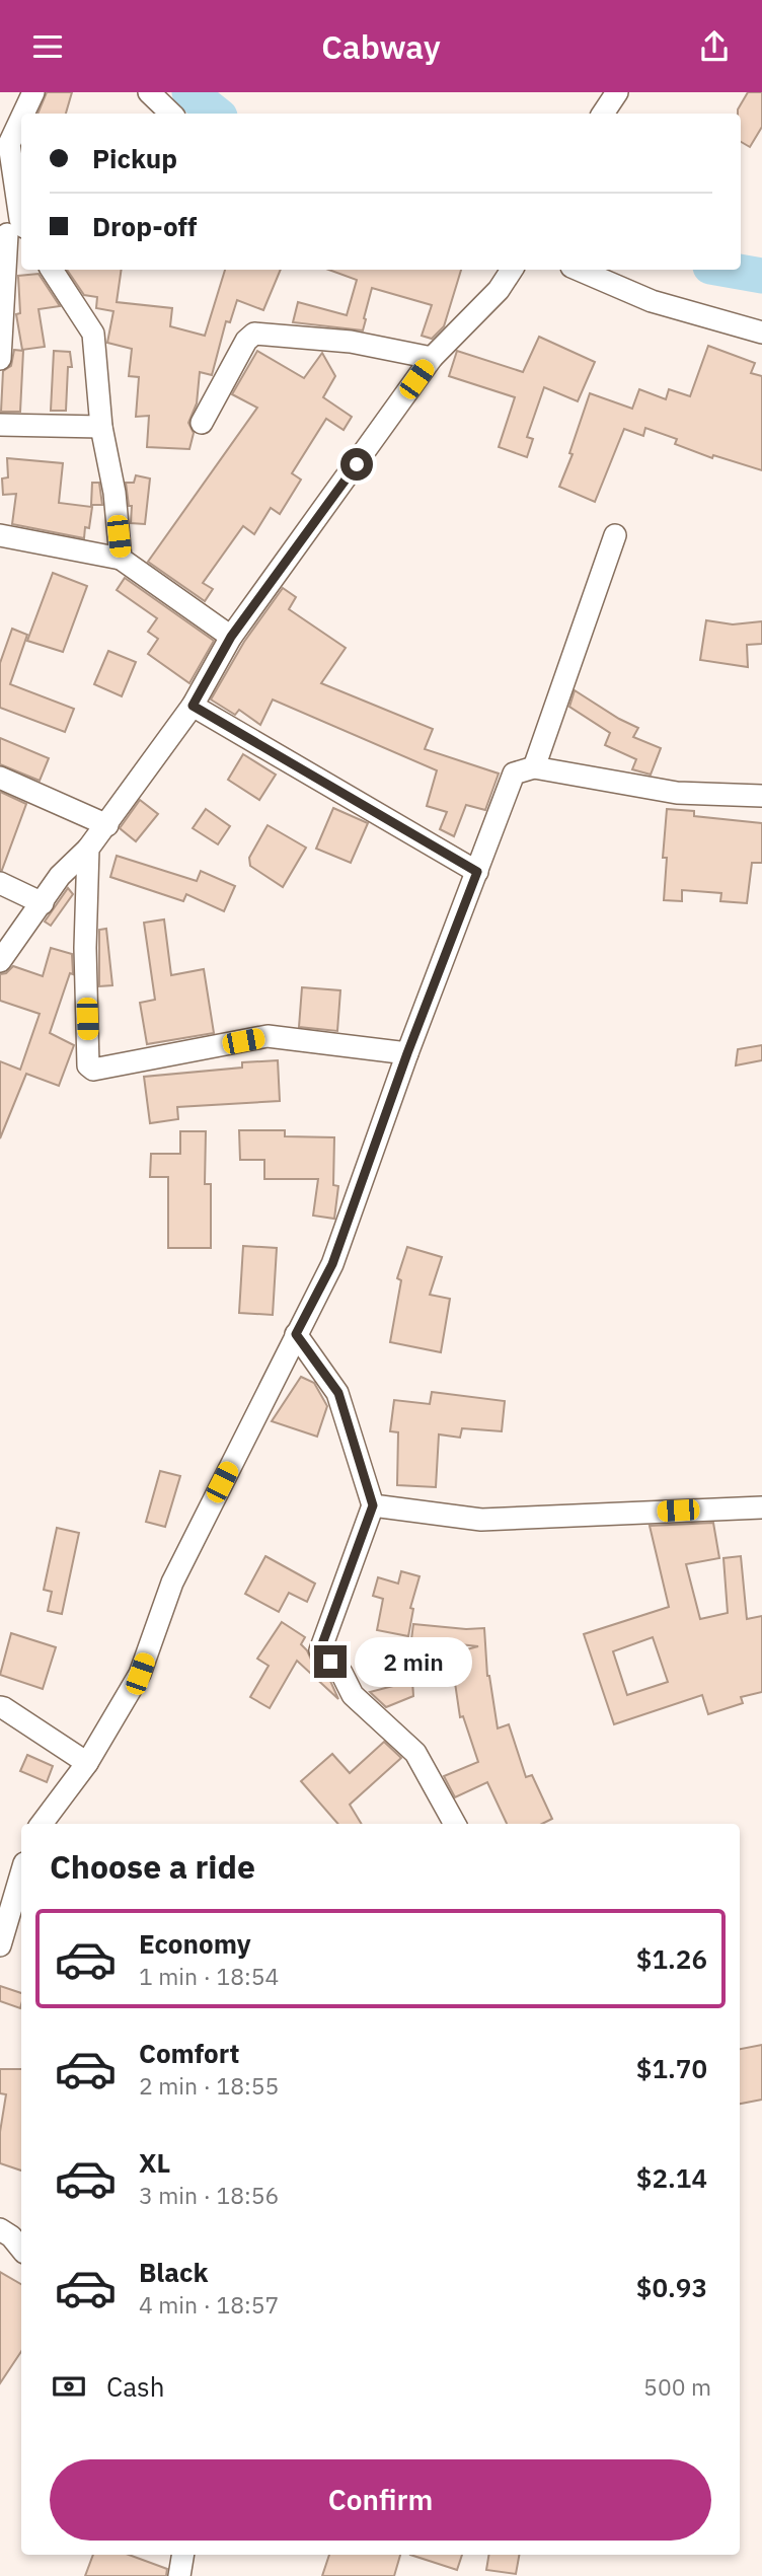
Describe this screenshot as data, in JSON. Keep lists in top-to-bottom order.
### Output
{
  "page": {
    "header": "Cabway",
    "banner": ["Pickup", "Drop-off"],
    "bubble": "2 min",
    "heading": "Choose a ride",
    "list": [
      {
        "name": "Economy",
        "note": "1 min · 18:54",
        "value": "$1.26"
      },
      {
        "name": "Comfort",
        "note": "2 min · 18:55",
        "value": "$1.70"
      },
      {
        "name": "XL",
        "note": "3 min · 18:56",
        "value": "$2.14"
      },
      {
        "name": "Black",
        "note": "4 min · 18:57",
        "value": "$0.93"
      }
    ],
    "pay": ["Cash", "500 m"],
    "buttons": "Confirm"
  }
}
